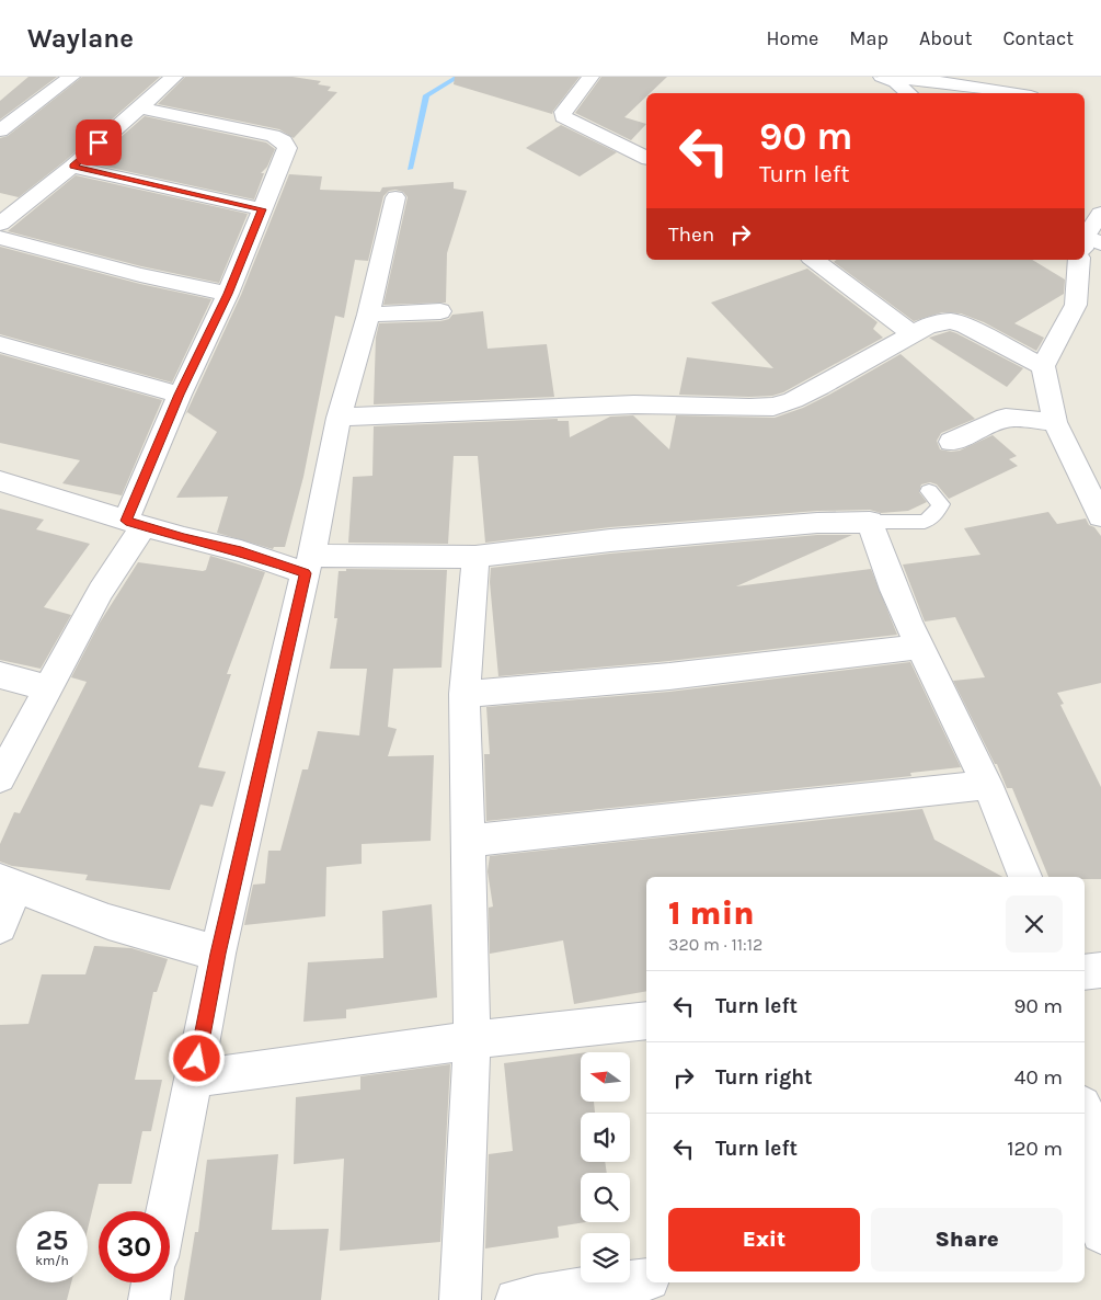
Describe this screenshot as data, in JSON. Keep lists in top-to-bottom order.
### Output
{
  "north": "left",
  "page": {
    "header": "Waylane",
    "nav": [
      "Home",
      "Map",
      "About",
      "Contact"
    ],
    "turn": ["90 m", "Turn left"],
    "then": "Then",
    "heading": ["1 min", "320 m · 11:12"],
    "list": [
      {
        "name": "Turn left",
        "value": "90 m"
      },
      {
        "name": "Turn right",
        "value": "40 m"
      },
      {
        "name": "Turn left",
        "value": "120 m"
      }
    ],
    "buttons": ["Exit", "Share"],
    "speed": "25 km/h",
    "limit": "30"
  }
}
